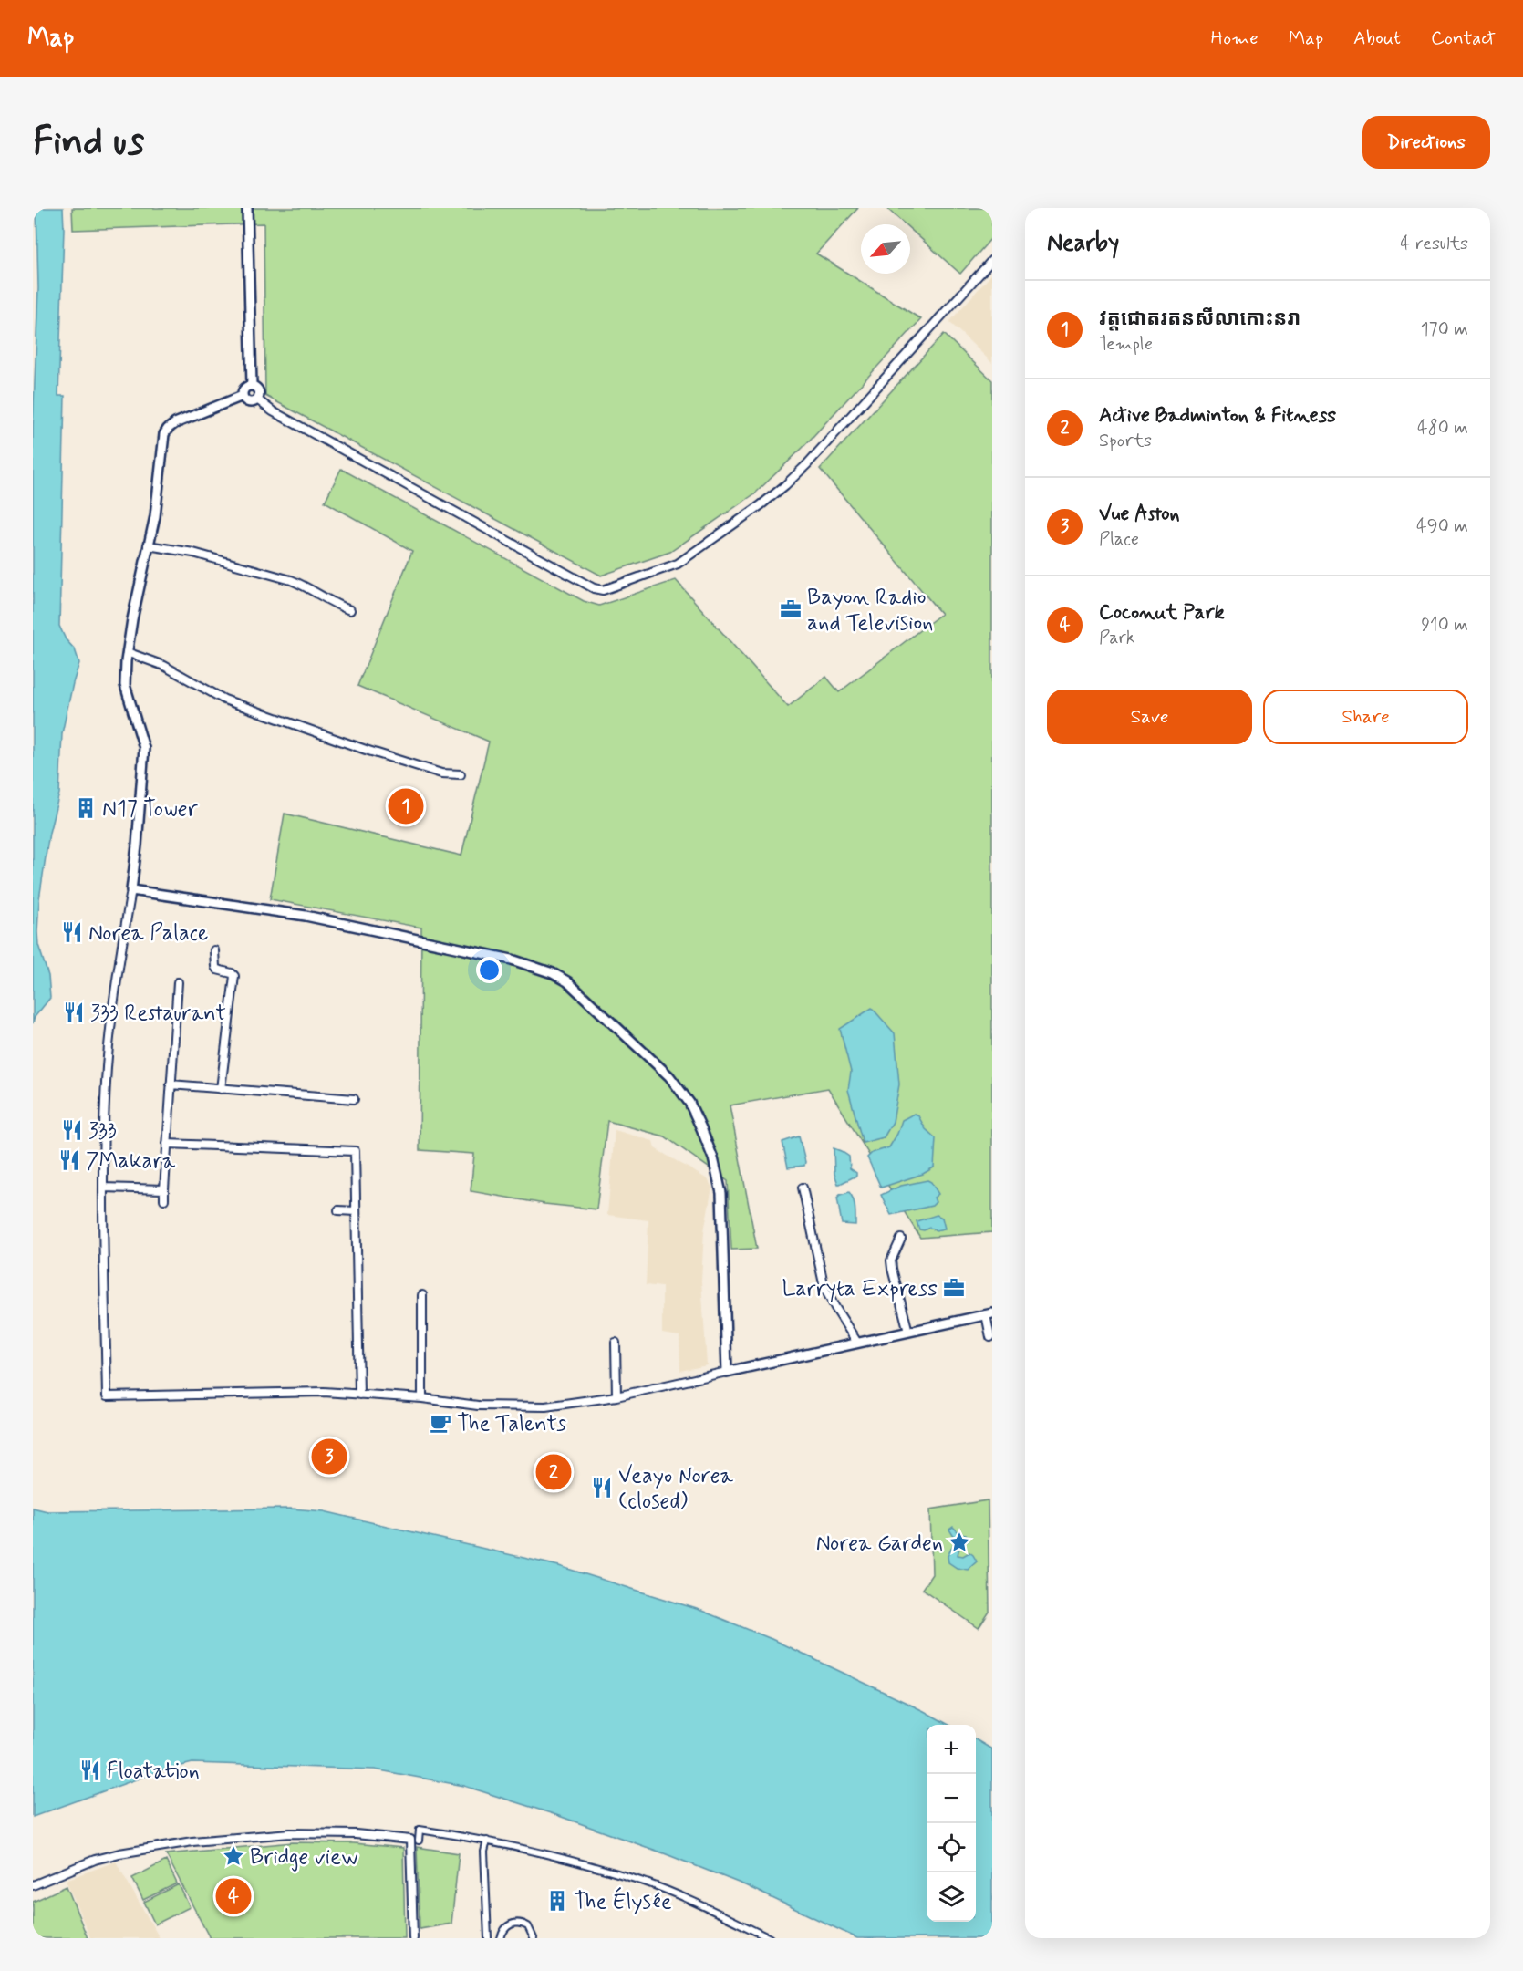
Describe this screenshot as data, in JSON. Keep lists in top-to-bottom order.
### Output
{
  "places": {
    "office": ["Bayon Radio and Television", "Larryta Express"],
    "building": ["N17 Tower", "The Élysée"],
    "restaurant": [
      "Norea Palace",
      "333 Restaurant",
      "333",
      "7Makara",
      "Veayo Norea (closed)",
      "Floatation"
    ],
    "cafe": ["The Talents"],
    "place": ["Norea Garden", "Bridge view"]
  },
  "north": "bottom left",
  "page": {
    "header": "Map",
    "nav": [
      "Home",
      "Map",
      "About",
      "Contact"
    ],
    "buttons": [
      "Directions",
      ["Save", "Share"]
    ],
    "title": "Find us",
    "heading": ["Nearby", "4 results"],
    "list": [
      {
        "mark": "1",
        "name": "វត្តជោតរតនសីលាកោះនរា",
        "note": "Temple",
        "value": "170 m"
      },
      {
        "mark": "2",
        "name": "Active Badminton & Fitness",
        "note": "Sports",
        "value": "480 m"
      },
      {
        "mark": "3",
        "name": "Vue Aston",
        "note": "Place",
        "value": "490 m"
      },
      {
        "mark": "4",
        "name": "Coconut Park",
        "note": "Park",
        "value": "910 m"
      }
    ],
    "pins": [
      "1",
      "3",
      "2",
      "4"
    ],
    "map_buttons": ["+", "−"]
  }
}
